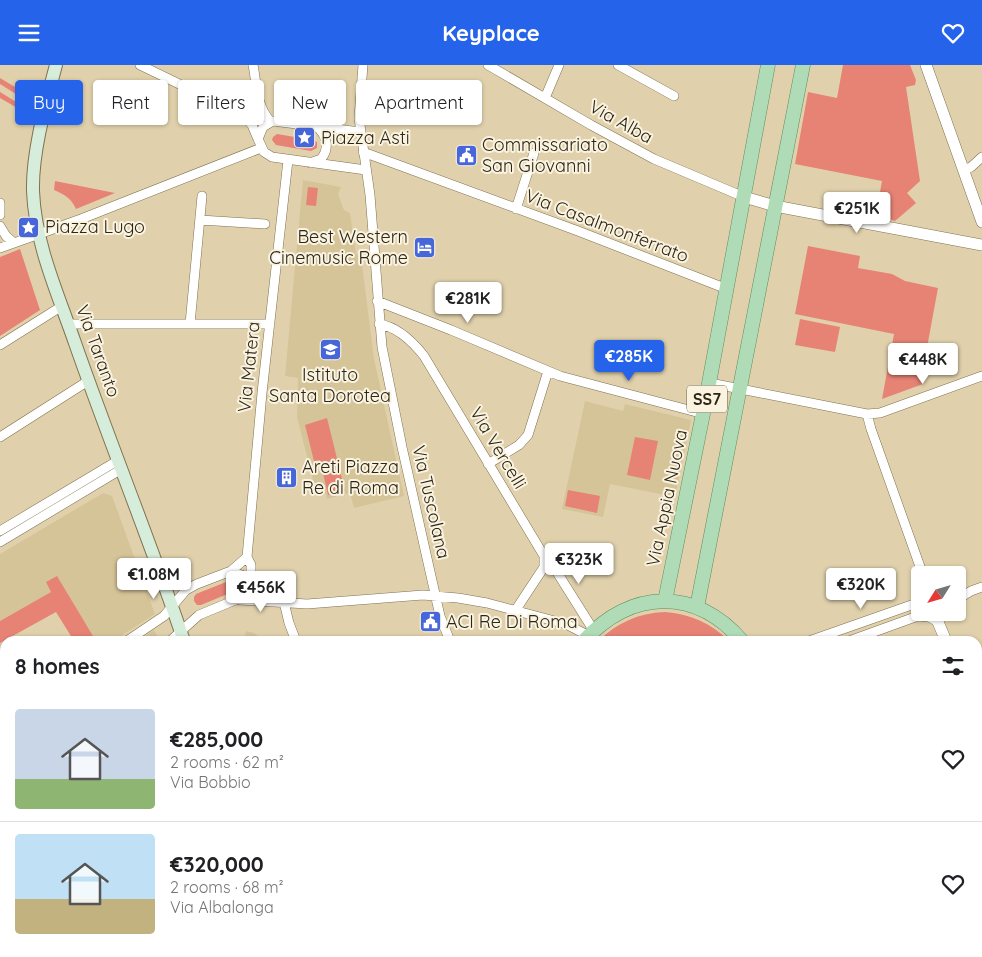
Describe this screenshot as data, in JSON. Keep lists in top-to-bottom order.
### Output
{
  "streets": {
    "main road": ["Via Taranto", "SS7", "Via Appia Nuova"],
    "street": [
      "Via Alba",
      "Via Casalmonferrato",
      "Via Matera",
      "Via Vercelli",
      "Via Tuscolana"
    ]
  },
  "crossings": [
    ["Via Alba", "Via Appia Nuova"],
    ["Via Casalmonferrato", "Via Appia Nuova"],
    ["Via Vercelli", "Via Tuscolana"]
  ],
  "places": {
    "place": ["Piazza Asti", "Piazza Lugo"],
    "public building": ["Commissariato San Giovanni", "ACI Re Di Roma"],
    "hotel": ["Best Western Cinemusic Rome"],
    "school or university": ["Istituto Santa Dorotea"],
    "building": ["Areti Piazza Re di Roma"]
  },
  "north": "bottom left",
  "page": {
    "header": "Keyplace",
    "chip": [
      "Buy",
      "Rent",
      "Filters",
      "New",
      "Apartment"
    ],
    "price": [
      "€251K",
      "€281K",
      "€285K",
      "€448K",
      "€323K",
      "€1.08M",
      "€320K",
      "€456K"
    ],
    "heading": "8 homes",
    "list": [
      {
        "name": "€285,000",
        "note": "2 rooms · 62 m² · Via Bobbio"
      },
      {
        "name": "€320,000",
        "note": "2 rooms · 68 m² · Via Albalonga"
      }
    ]
  }
}
